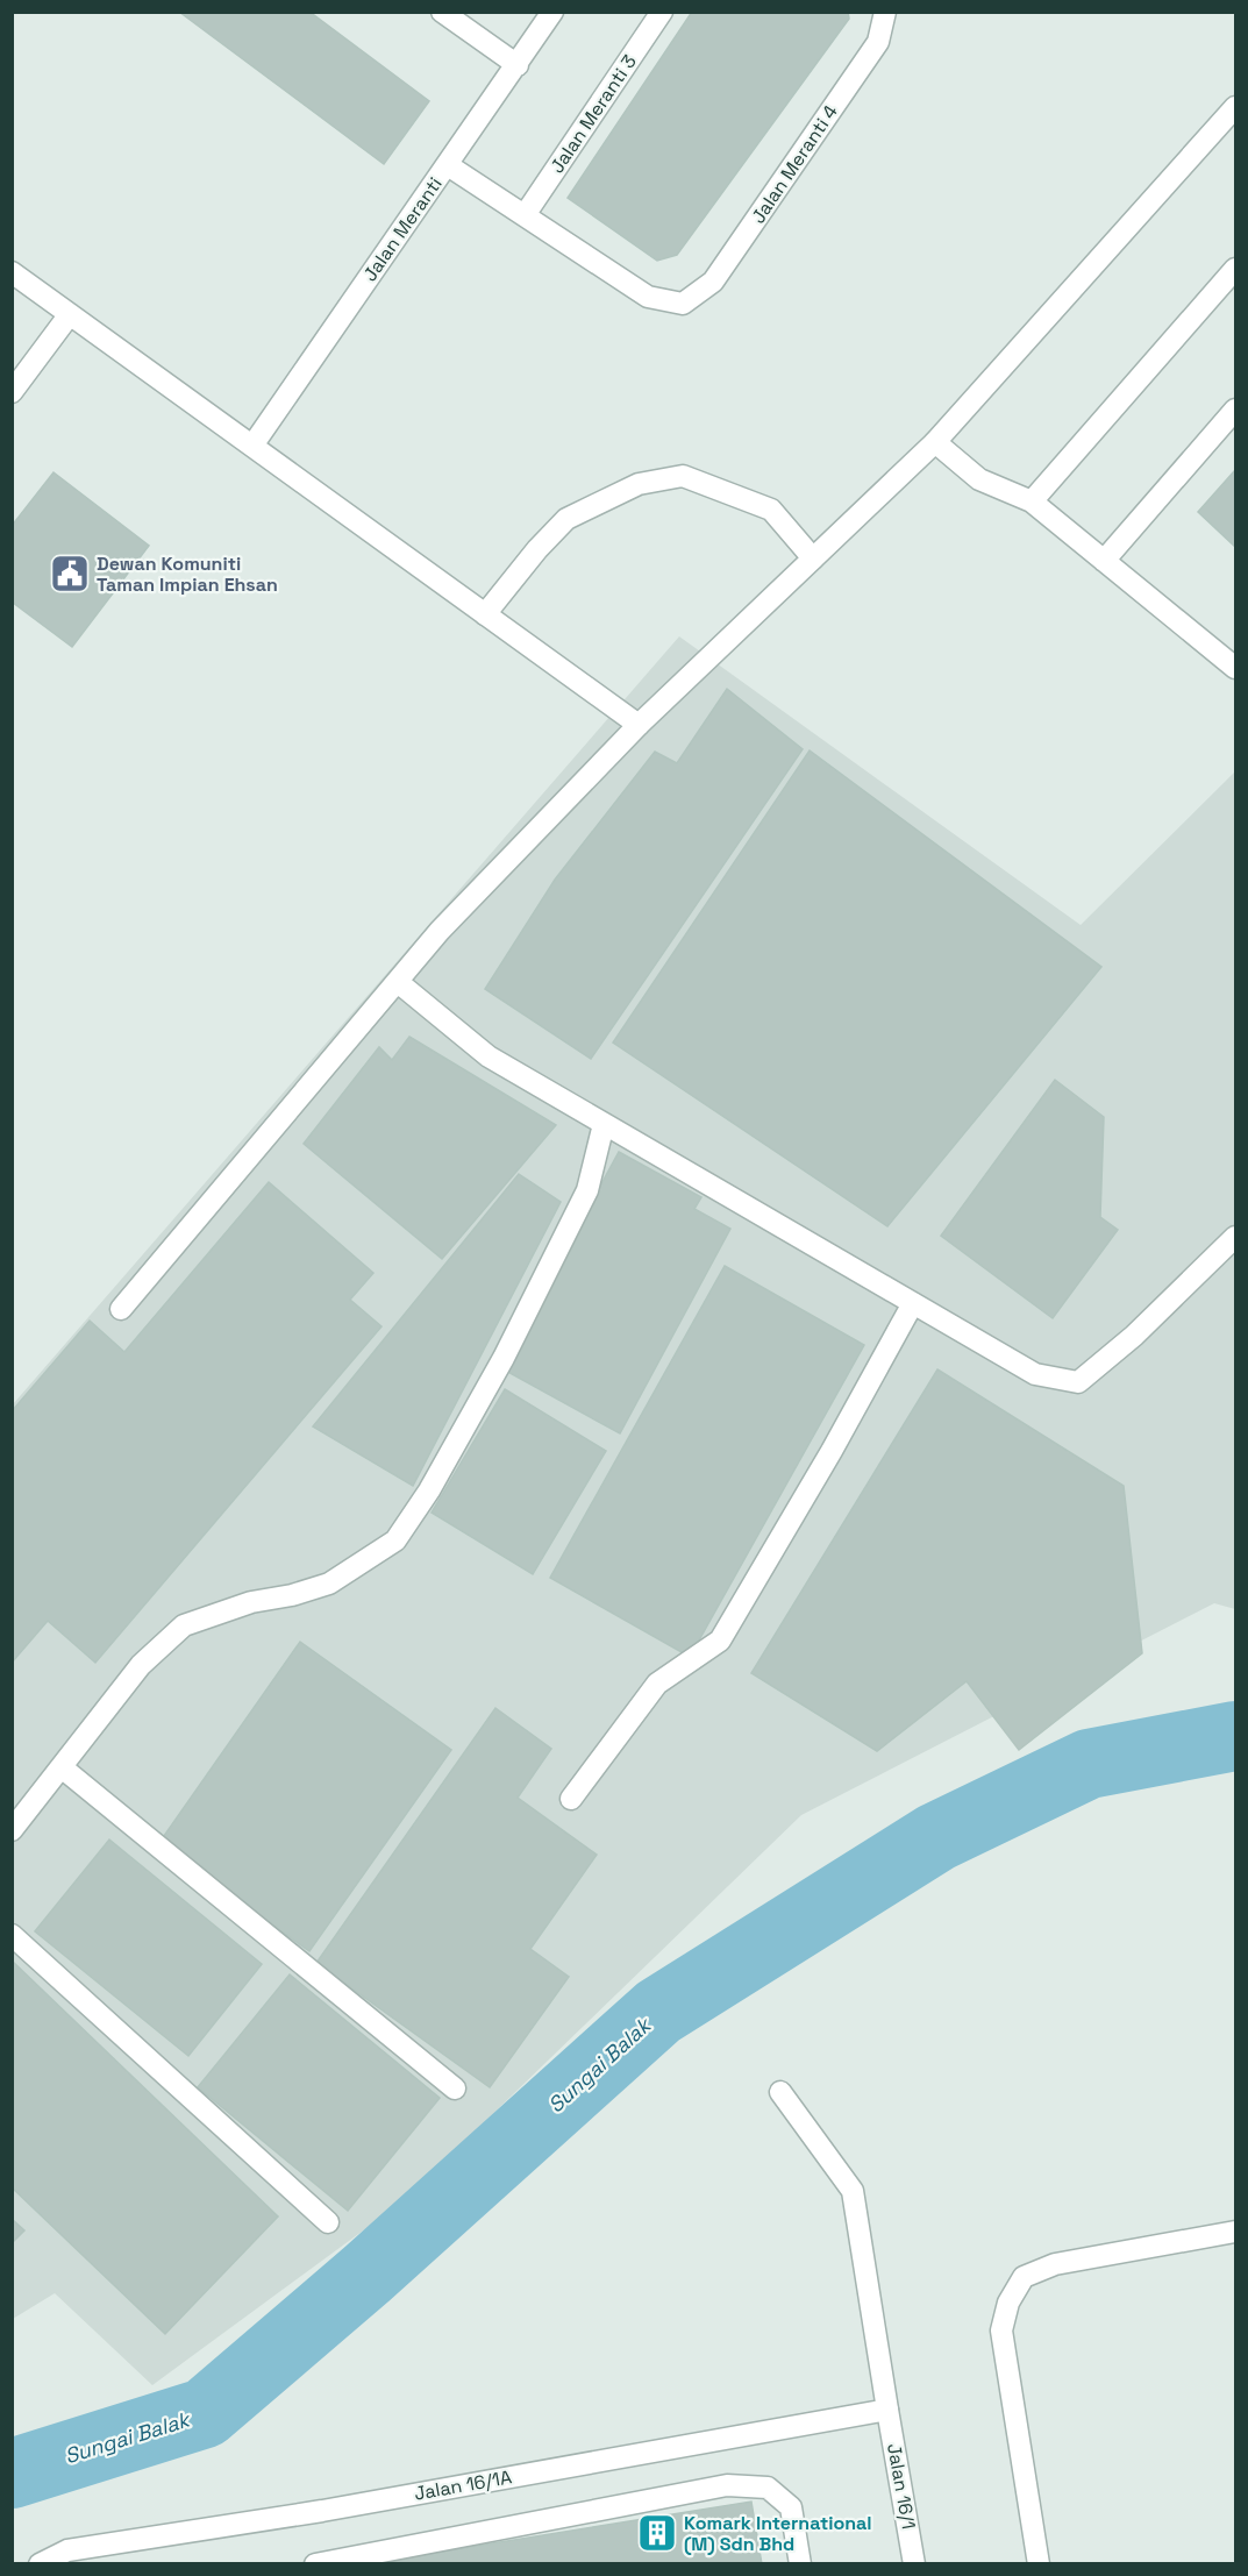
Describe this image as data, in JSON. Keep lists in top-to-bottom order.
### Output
{
  "streets": {
    "street": [
      "Jalan Meranti 3",
      "Jalan Meranti 4",
      "Jalan Meranti",
      "Jalan 16/1A",
      "Jalan 16/1"
    ]
  },
  "crossings": [
    ["Jalan Meranti 3", "Jalan Meranti 4"],
    ["Jalan 16/1A", "Jalan 16/1"]
  ],
  "water": ["Sungai Balak"],
  "places": {
    "public building": ["Dewan Komuniti Taman Impian Ehsan"],
    "building": ["Komark International (M) Sdn Bhd"]
  }
}
